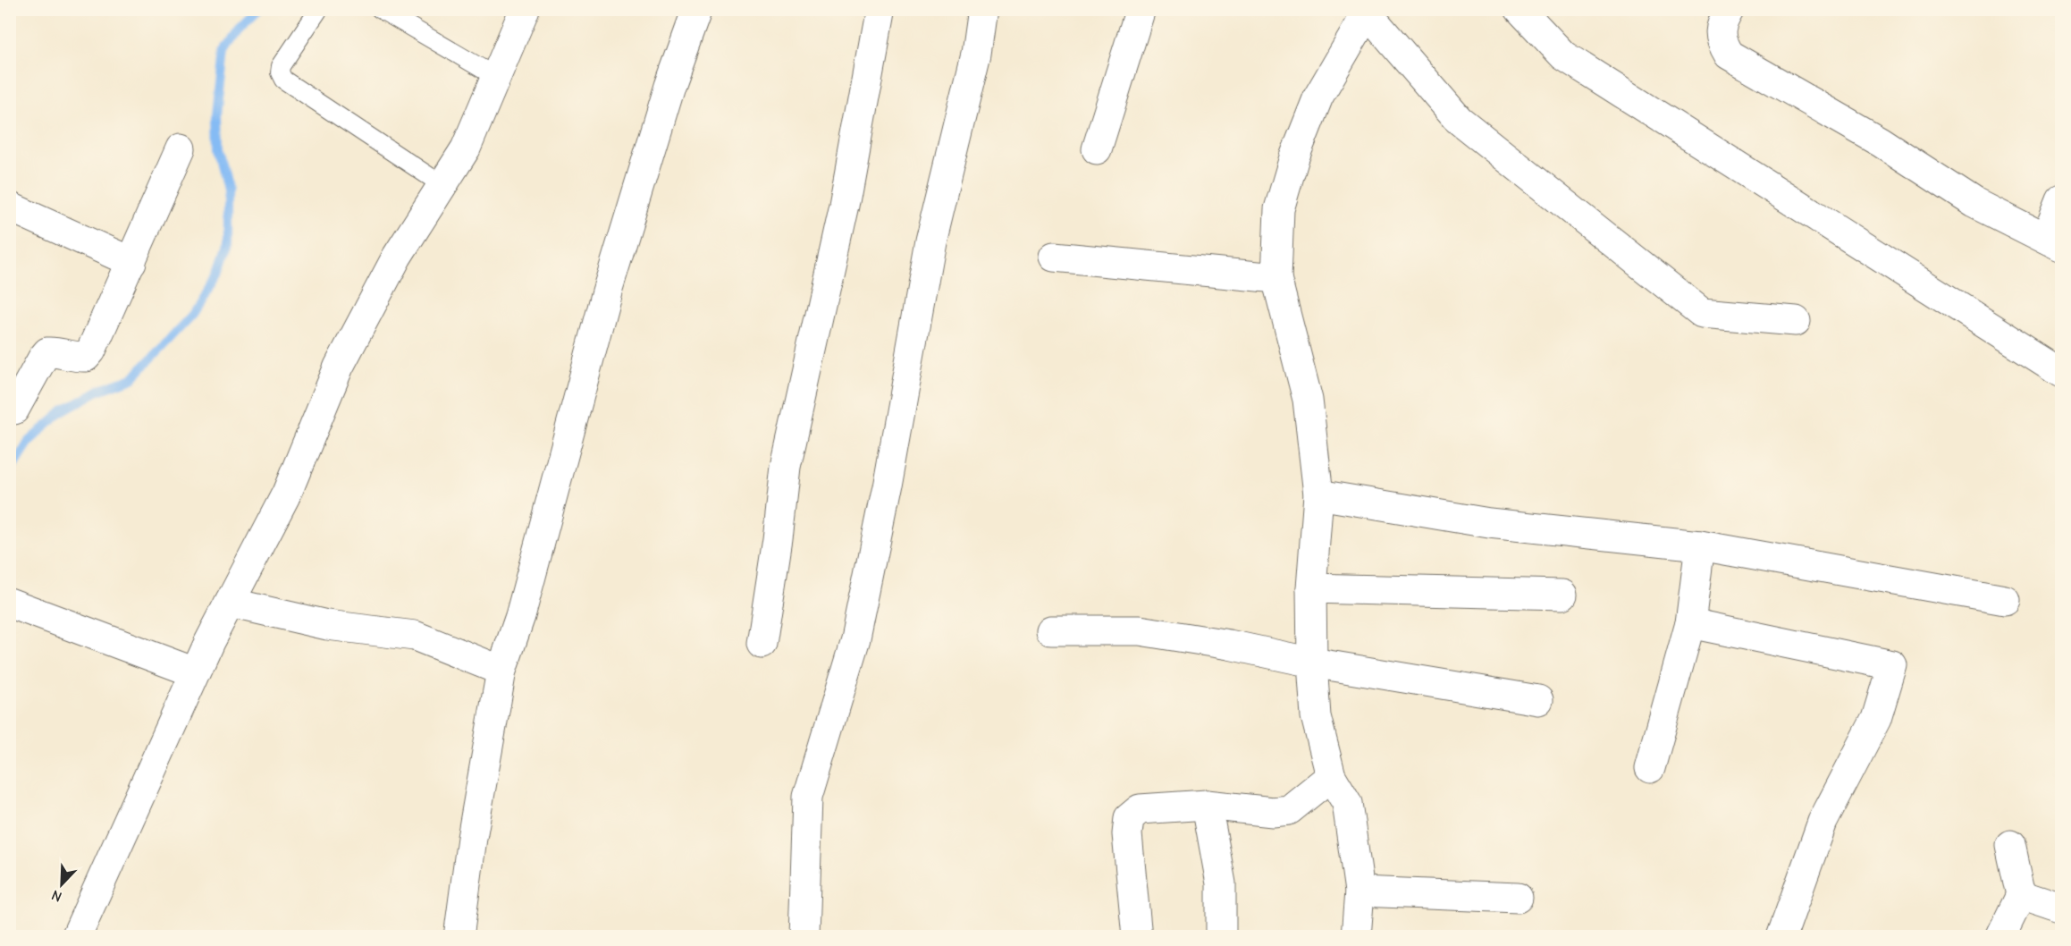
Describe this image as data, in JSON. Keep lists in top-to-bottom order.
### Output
{
  "north": "bottom left"
}
